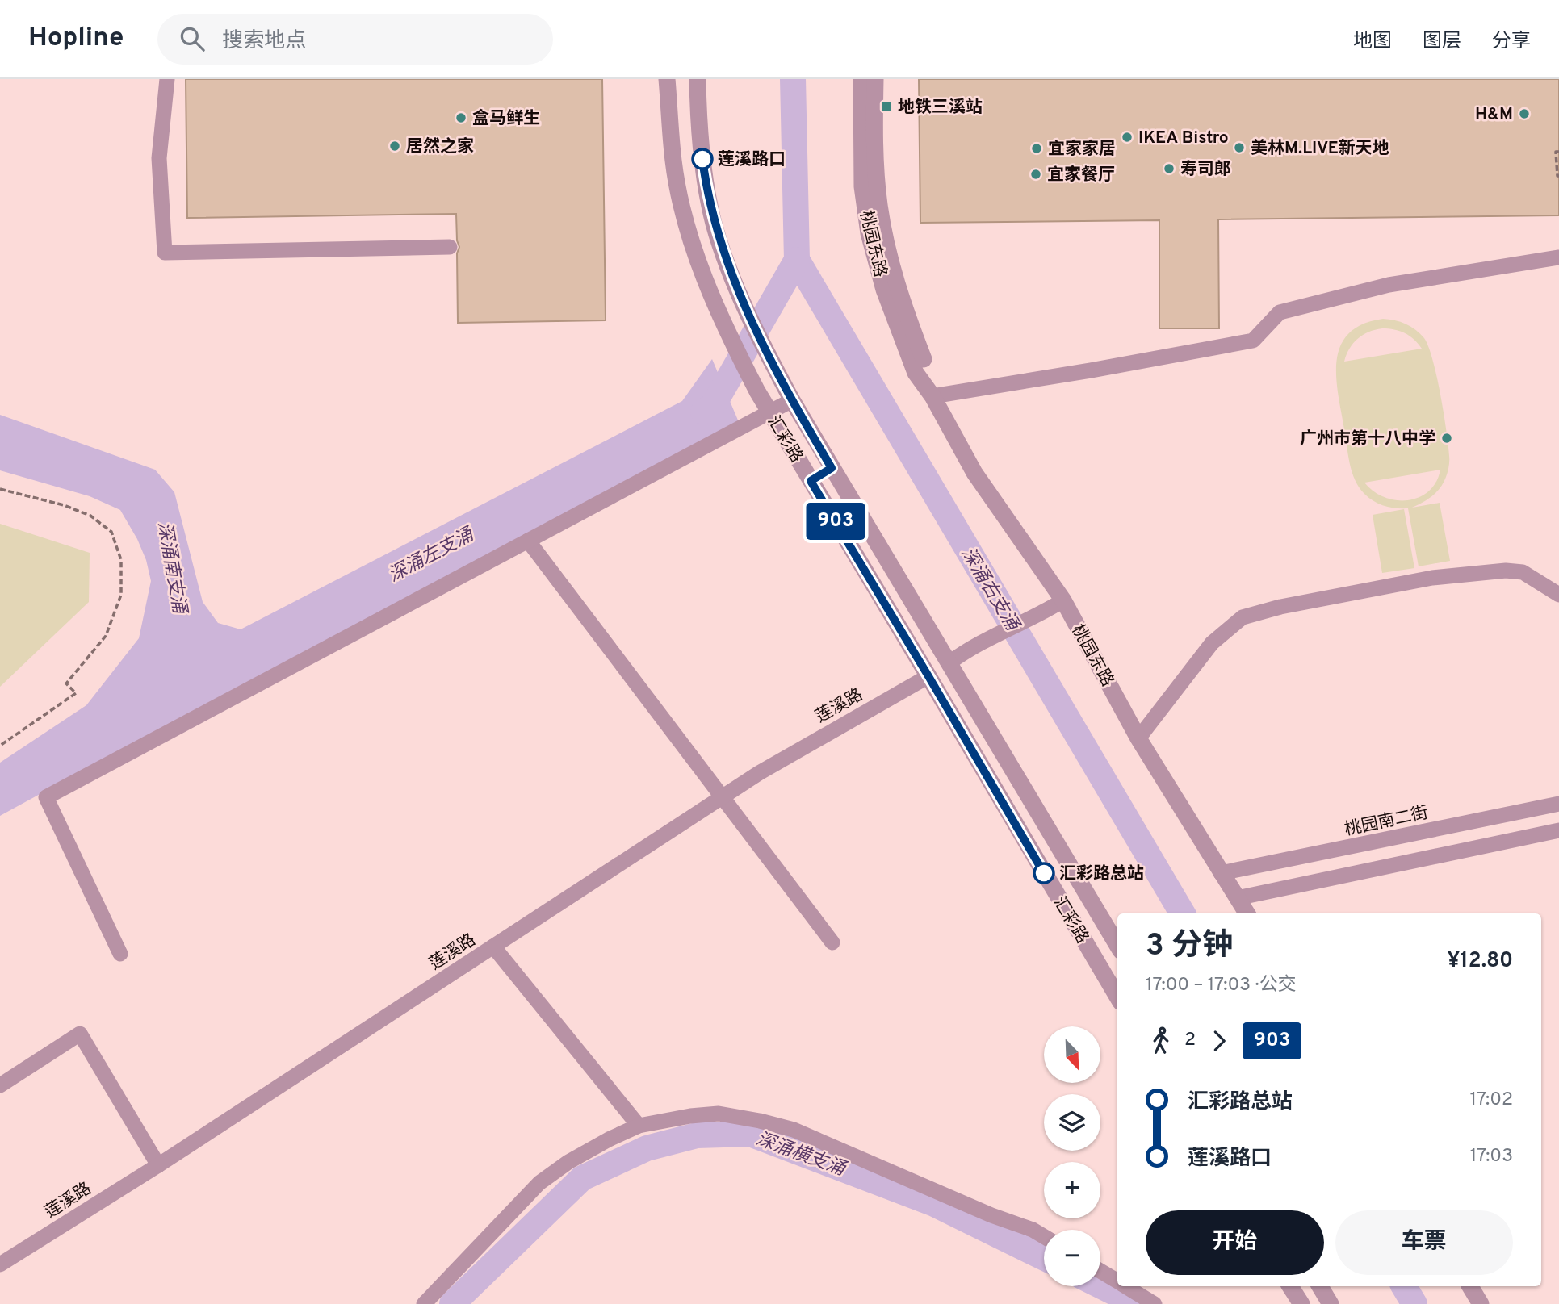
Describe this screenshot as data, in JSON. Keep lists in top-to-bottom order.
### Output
{
  "streets": {
    "street": [
      "桃园东路",
      "汇彩路",
      "莲溪路",
      "桃园南二街"
    ]
  },
  "crossings": [
    ["桃园东路", "桃园南二街"],
    ["汇彩路", "莲溪路"]
  ],
  "water": [
    "深涌左支涌",
    "深涌南支涌",
    "深涌右支涌",
    "深涌横支涌"
  ],
  "places": {
    "transit": ["地铁三溪站"],
    "other": [
      "H&M",
      "盒马鲜生",
      "IKEA Bistro",
      "居然之家",
      "美林M.LIVE新天地",
      "宜家家居",
      "莲溪路口",
      "寿司郎",
      "宜家餐厅",
      "广州市第十八中学",
      "汇彩路总站"
    ]
  },
  "lines": ["bus line 903"],
  "north": "bottom right",
  "page": {
    "header": "Hopline",
    "search": "搜索地点",
    "nav": ["地图", "图层", "分享"],
    "on_map": "903",
    "heading": ["3 分钟", "17:00 – 17:03 · 公交", "¥12.80"],
    "legs": ["2", "903"],
    "map_buttons": ["+", "−"],
    "list": [
      {
        "name": "汇彩路总站",
        "value": "17:02"
      },
      {
        "name": "莲溪路口",
        "value": "17:03"
      }
    ],
    "buttons": ["开始", "车票"]
  }
}
